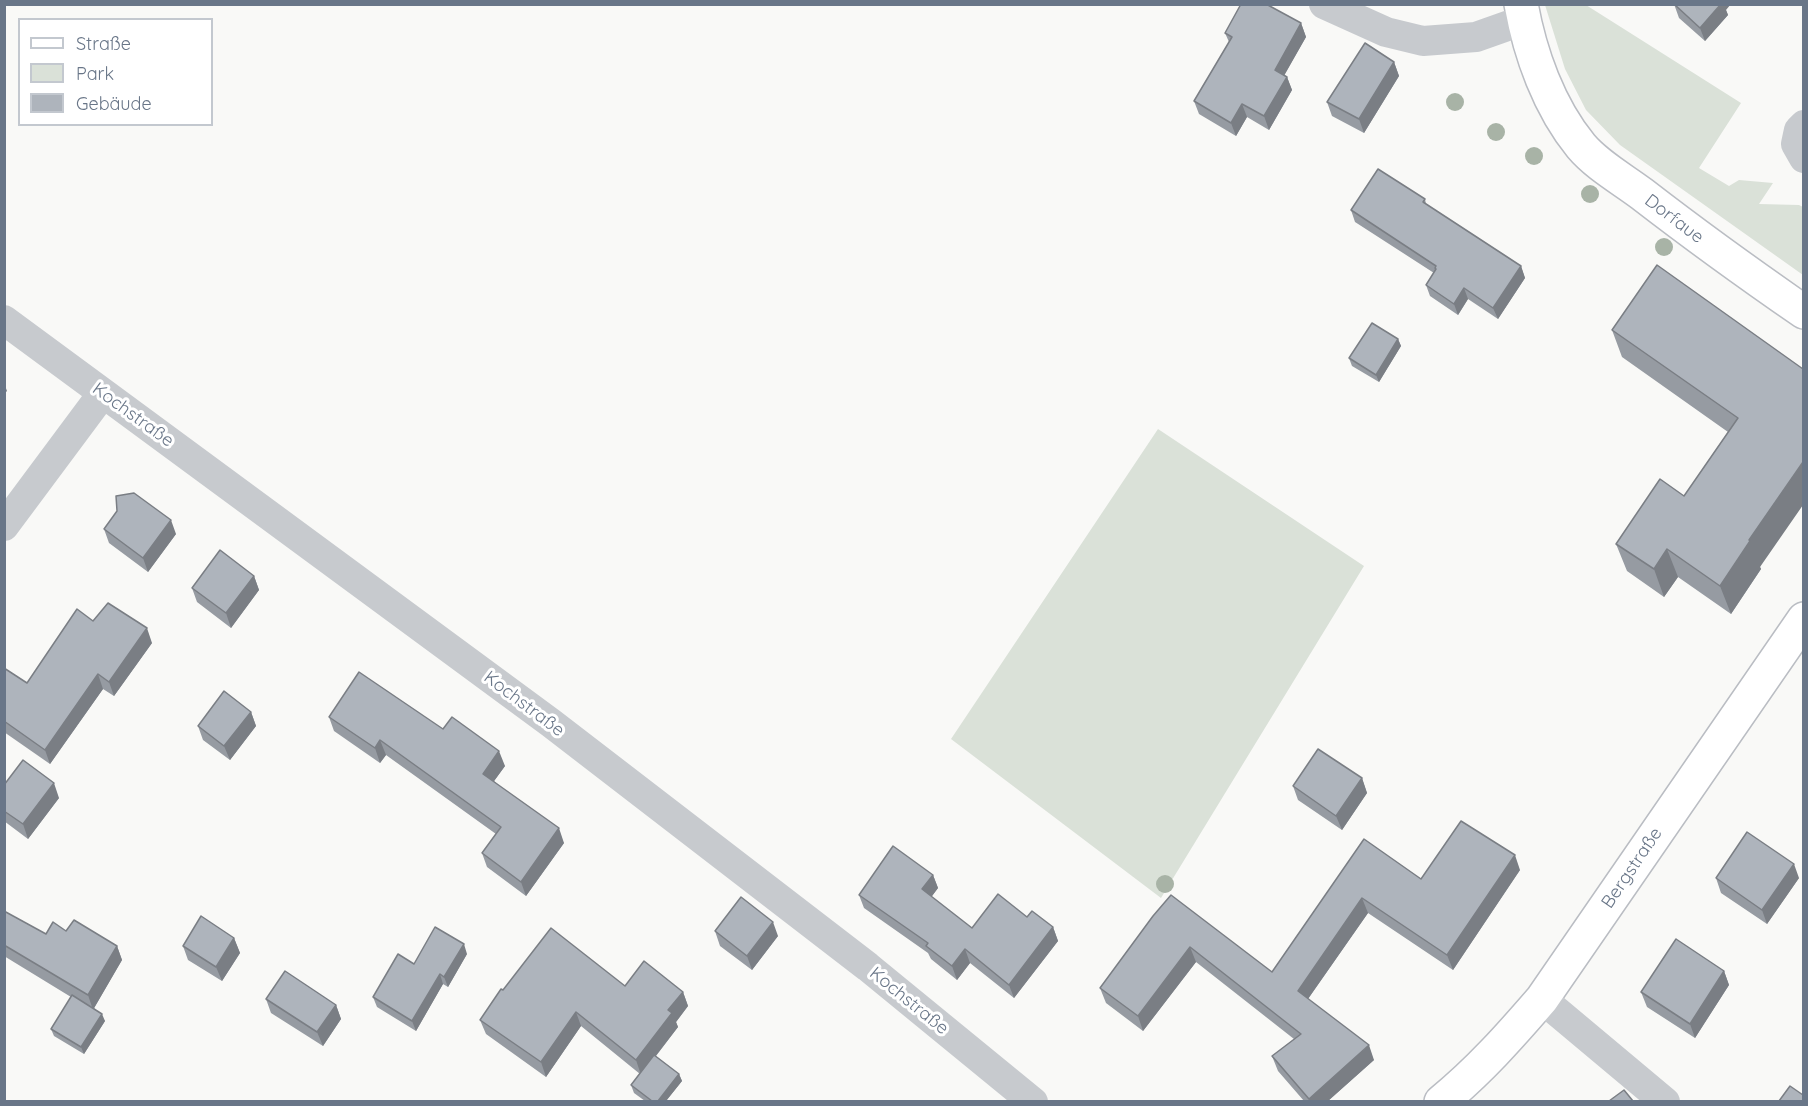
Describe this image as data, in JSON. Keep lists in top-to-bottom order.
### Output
{
  "streets": {
    "street": ["Dorfaue", "Kochstraße", "Bergstraße"]
  },
  "legend": ["Straße", "Park", "Gebäude"]
}
